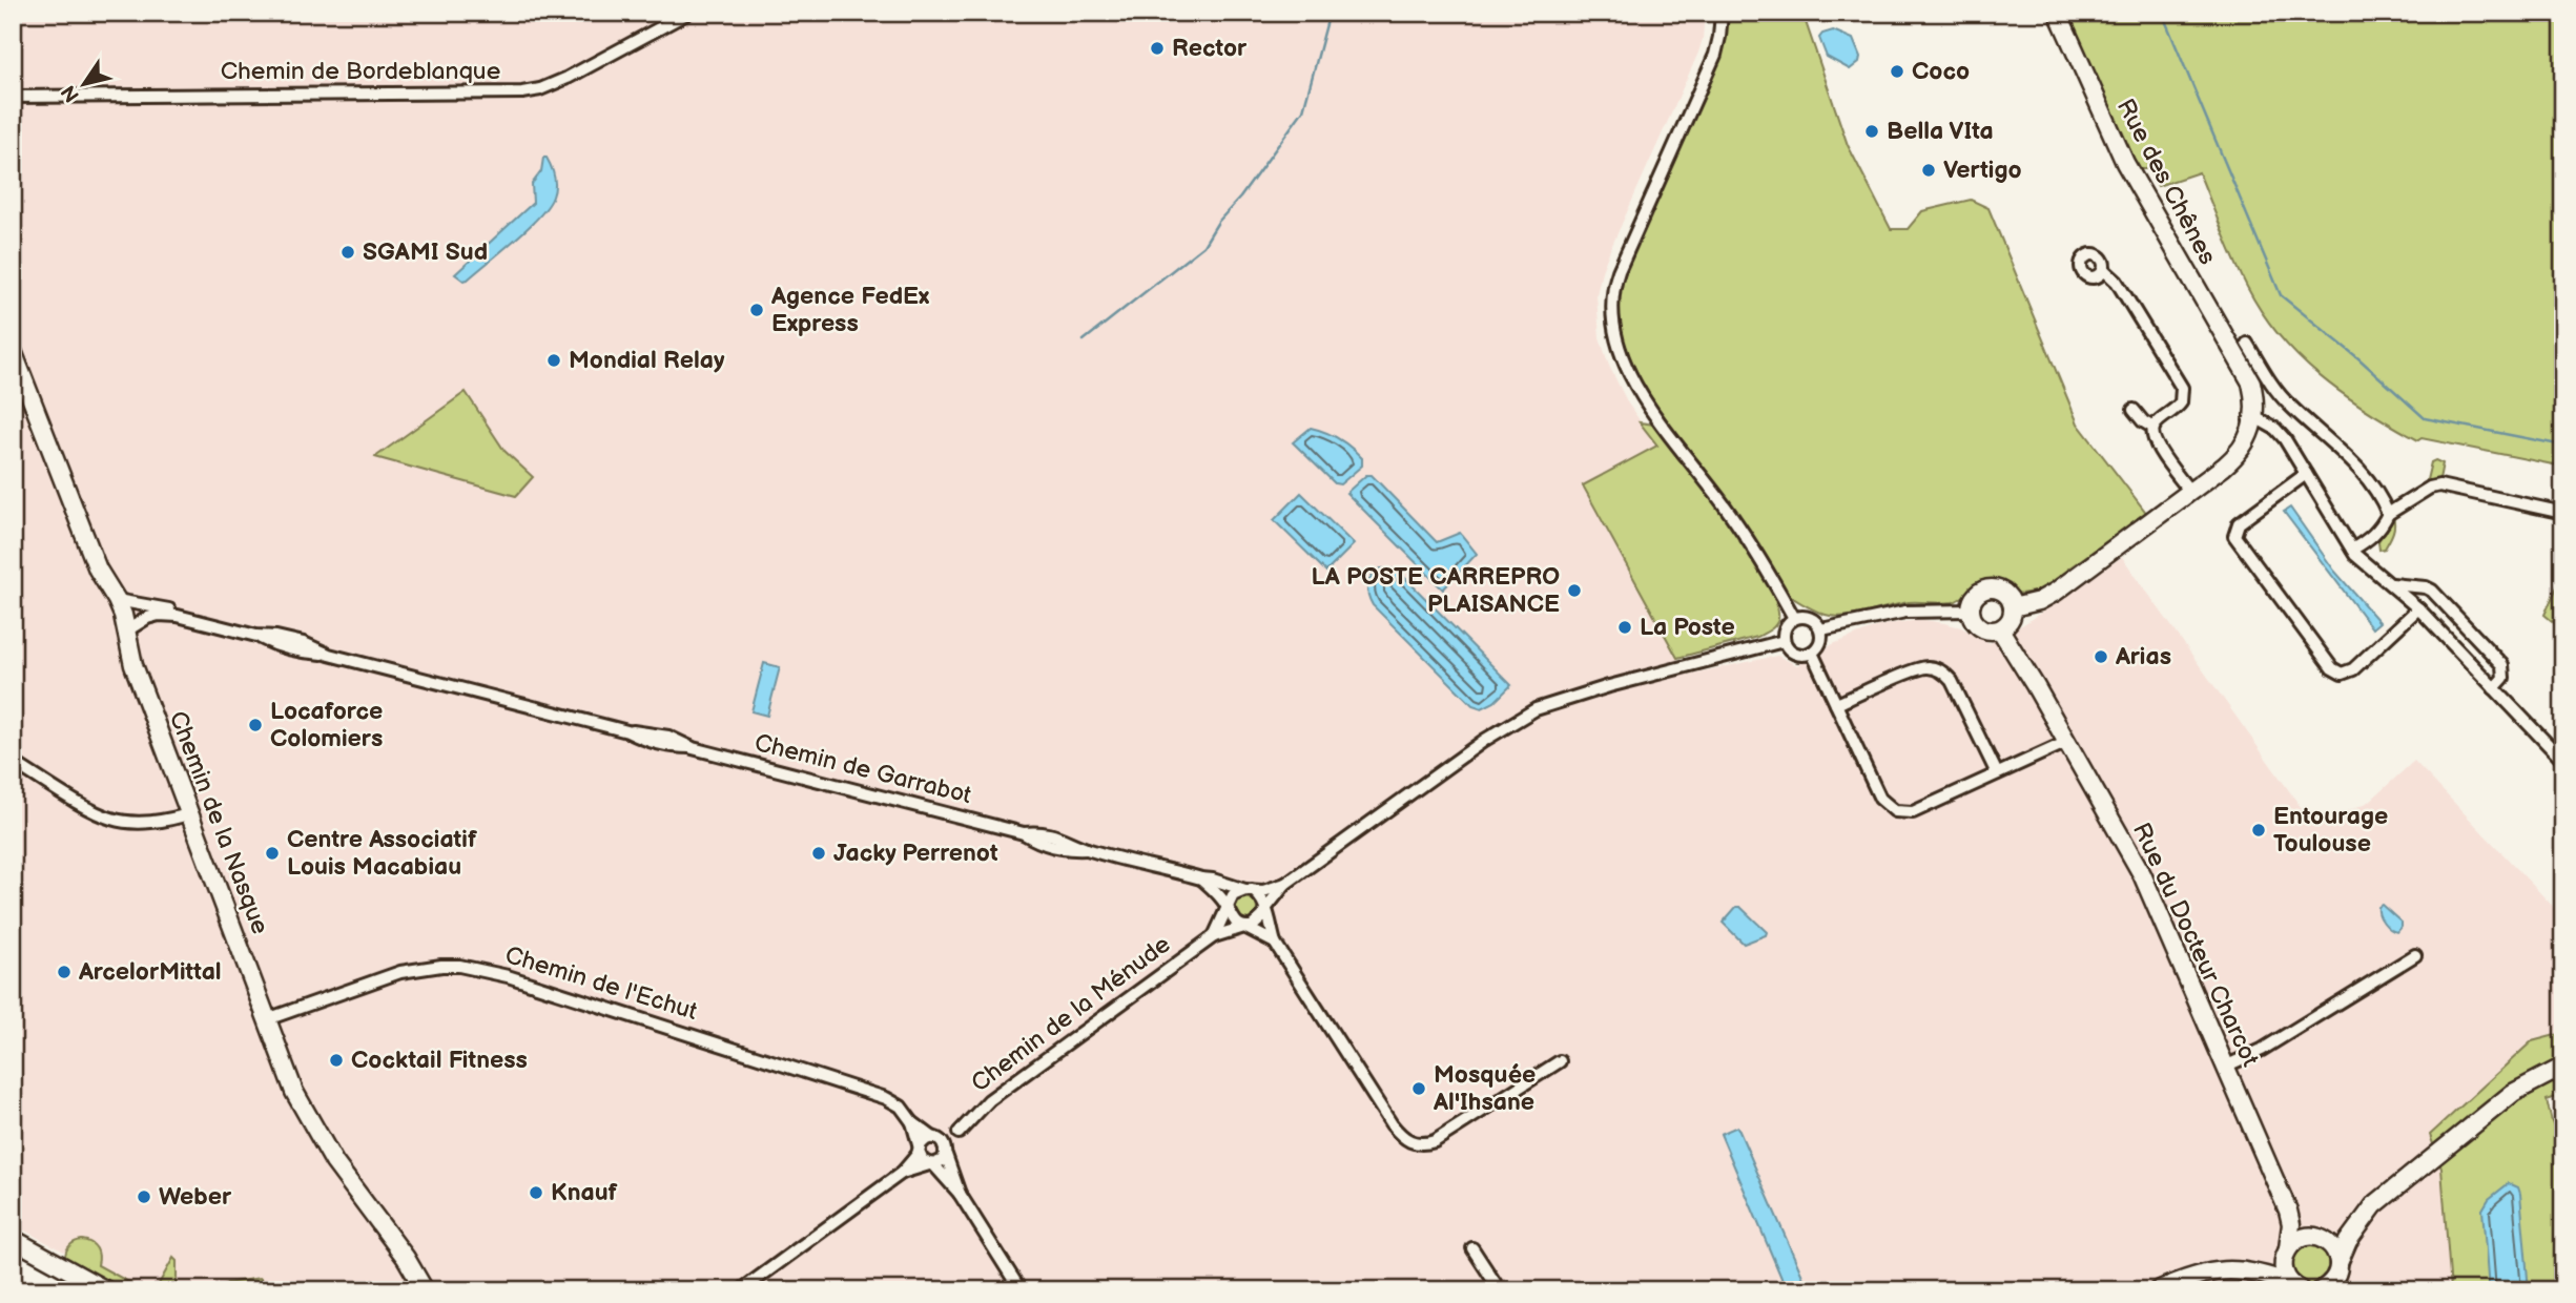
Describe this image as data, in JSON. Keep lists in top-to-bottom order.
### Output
{
  "streets": {
    "street": [
      "Chemin de Bordeblanque",
      "Rue des Chênes",
      "Chemin de Garrabot",
      "Chemin de la Nasque",
      "Rue du Docteur Charcot",
      "Chemin de l'Echut",
      "Chemin de la Ménude"
    ]
  },
  "crossings": [
    ["Chemin de Garrabot", "Chemin de la Nasque"],
    ["Chemin de Garrabot", "Chemin de la Ménude"],
    ["Chemin de la Nasque", "Chemin de l'Echut"],
    ["Chemin de l'Echut", "Chemin de la Ménude"]
  ],
  "places": [
    "Rector",
    "Coco",
    "Bella VIta",
    "Vertigo",
    "SGAMI Sud",
    "Agence FedEx Express",
    "Mondial Relay",
    "LA POSTE CARREPRO PLAISANCE",
    "La Poste",
    "Arias",
    "Locaforce Colomiers",
    "Entourage Toulouse",
    "Centre Associatif Louis Macabiau",
    "Jacky Perrenot",
    "ArcelorMittal",
    "Cocktail Fitness",
    "Mosquée Al'Ihsane",
    "Knauf",
    "Weber"
  ],
  "north": "bottom left"
}
